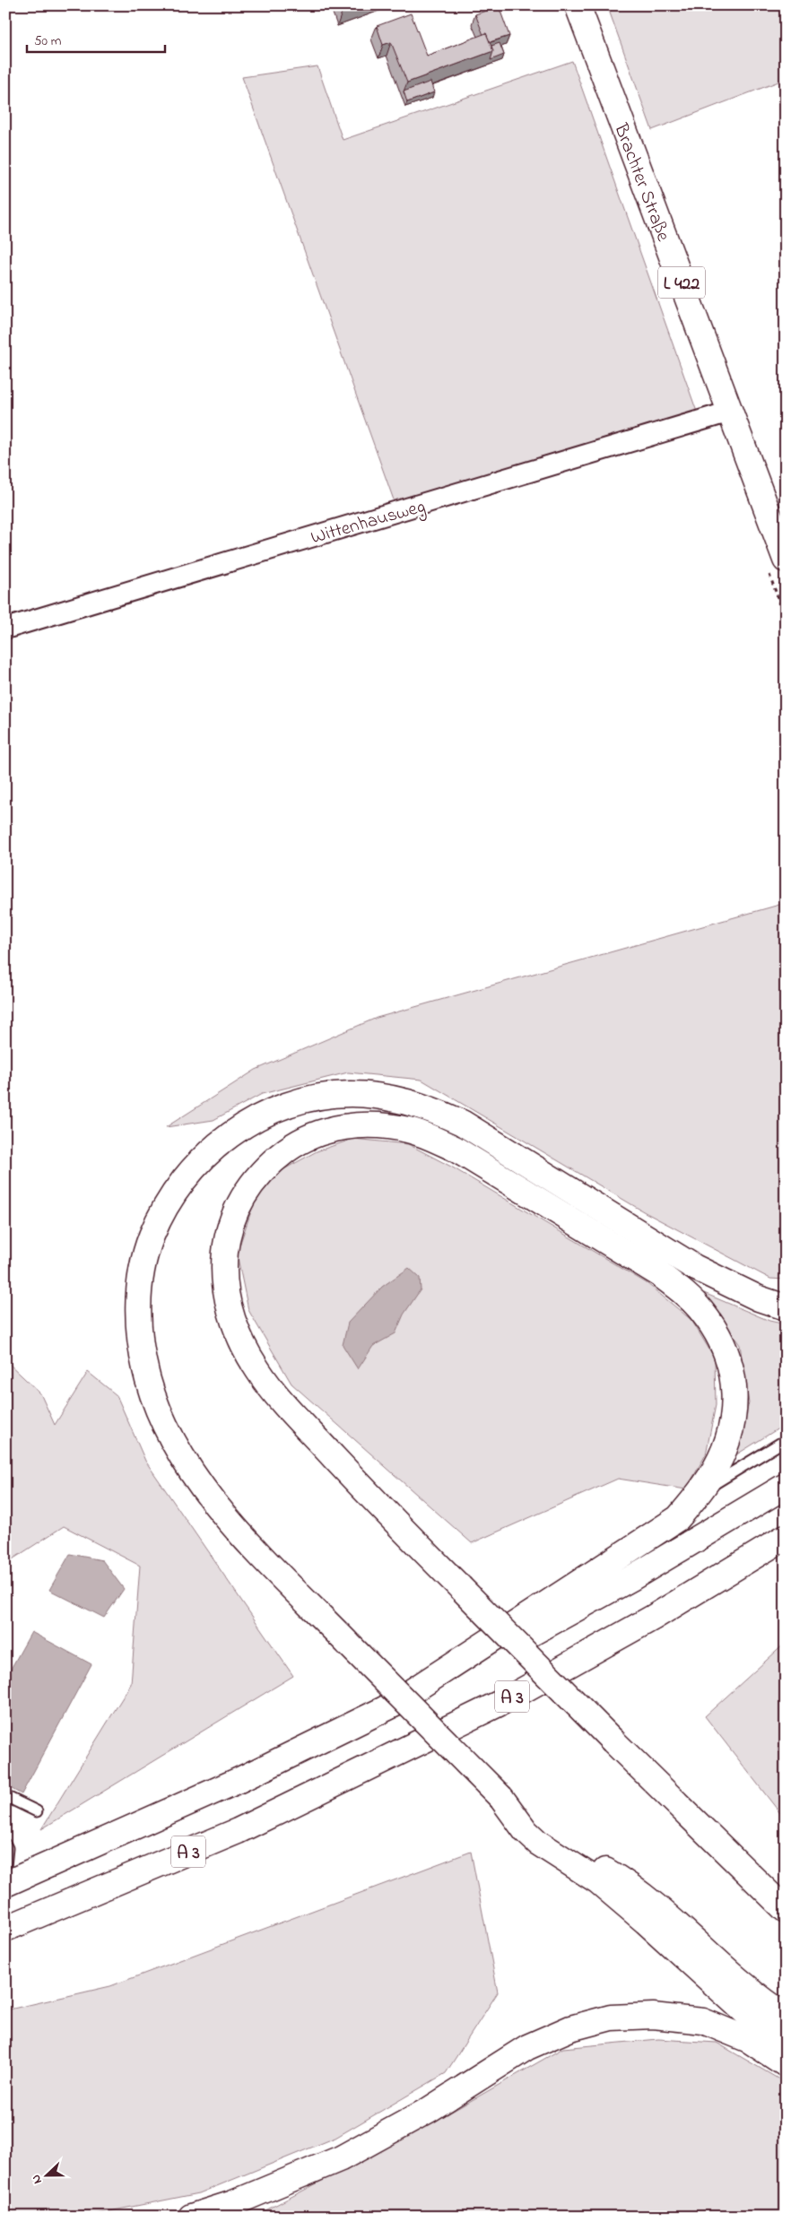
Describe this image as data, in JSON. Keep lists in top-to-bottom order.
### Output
{
  "streets": {
    "main road": ["Brachter Straße", "L 422", "A 3"],
    "street": ["Wittenhausweg"]
  },
  "crossings": [
    ["Brachter Straße", "Wittenhausweg"]
  ],
  "scale_bar": "50 m",
  "north": "left"
}
